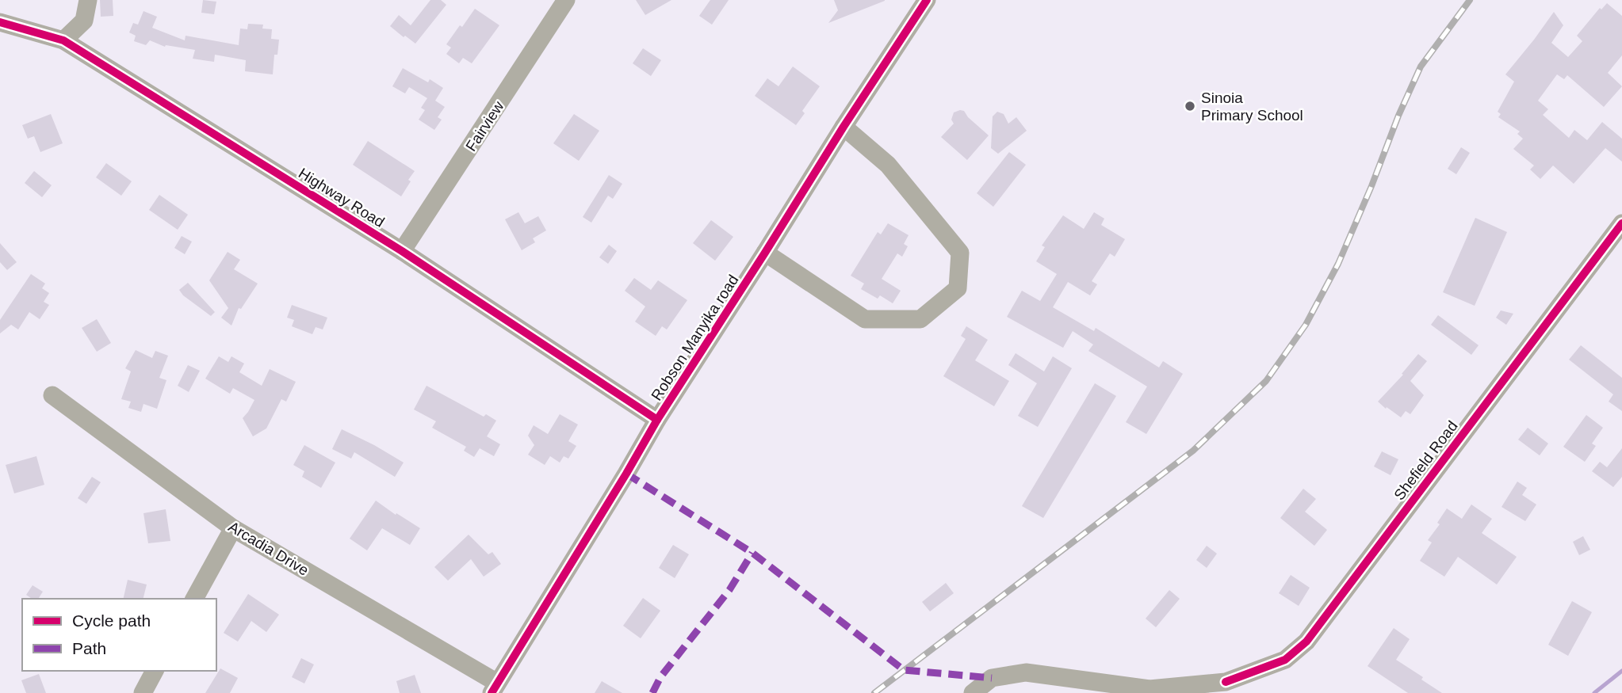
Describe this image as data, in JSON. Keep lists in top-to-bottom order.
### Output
{
  "streets": {
    "street": [
      "Fairview",
      "Highway Road",
      "Robson Manyika road",
      "Shefield Road",
      "Arcadia Drive"
    ]
  },
  "crossings": [
    ["Fairview", "Highway Road"],
    ["Highway Road", "Robson Manyika road"],
    ["Robson Manyika road", "Arcadia Drive"]
  ],
  "places": ["Sinoia Primary School"],
  "legend": ["Cycle path", "Path"]
}
